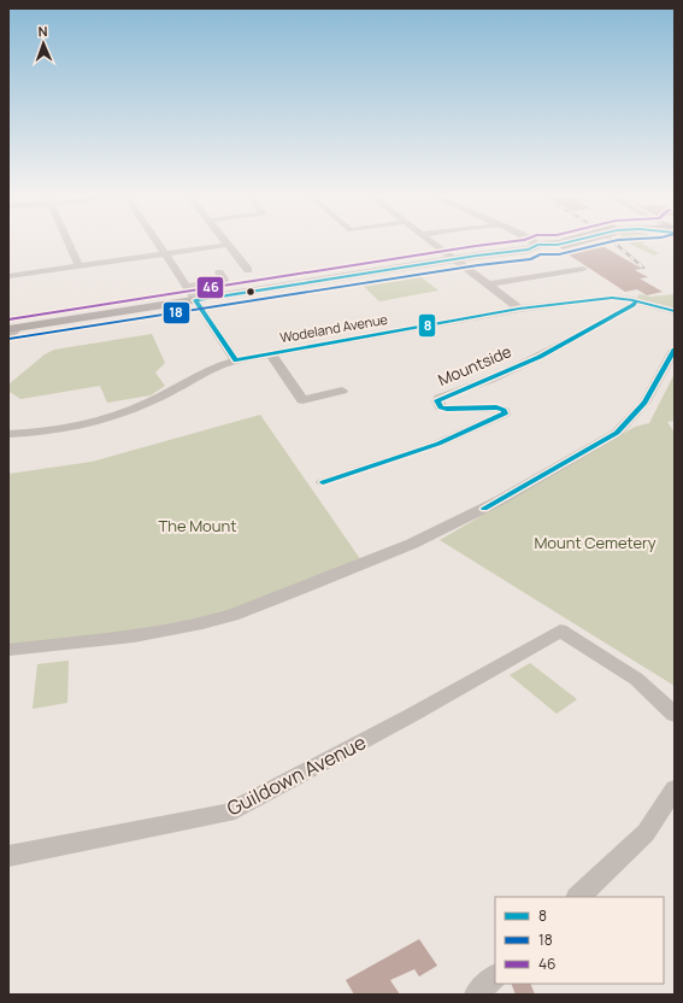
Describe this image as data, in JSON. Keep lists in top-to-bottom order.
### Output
{
  "streets": {
    "street": ["Wodeland Avenue", "Mountside", "Guildown Avenue"]
  },
  "crossings": [
    ["Wodeland Avenue", "Mountside"]
  ],
  "parks": ["The Mount", "Mount Cemetery"],
  "lines": ["transit line 8", "transit line 18", "transit line 46"],
  "legend": ["8", "18", "46"],
  "north": "top"
}
